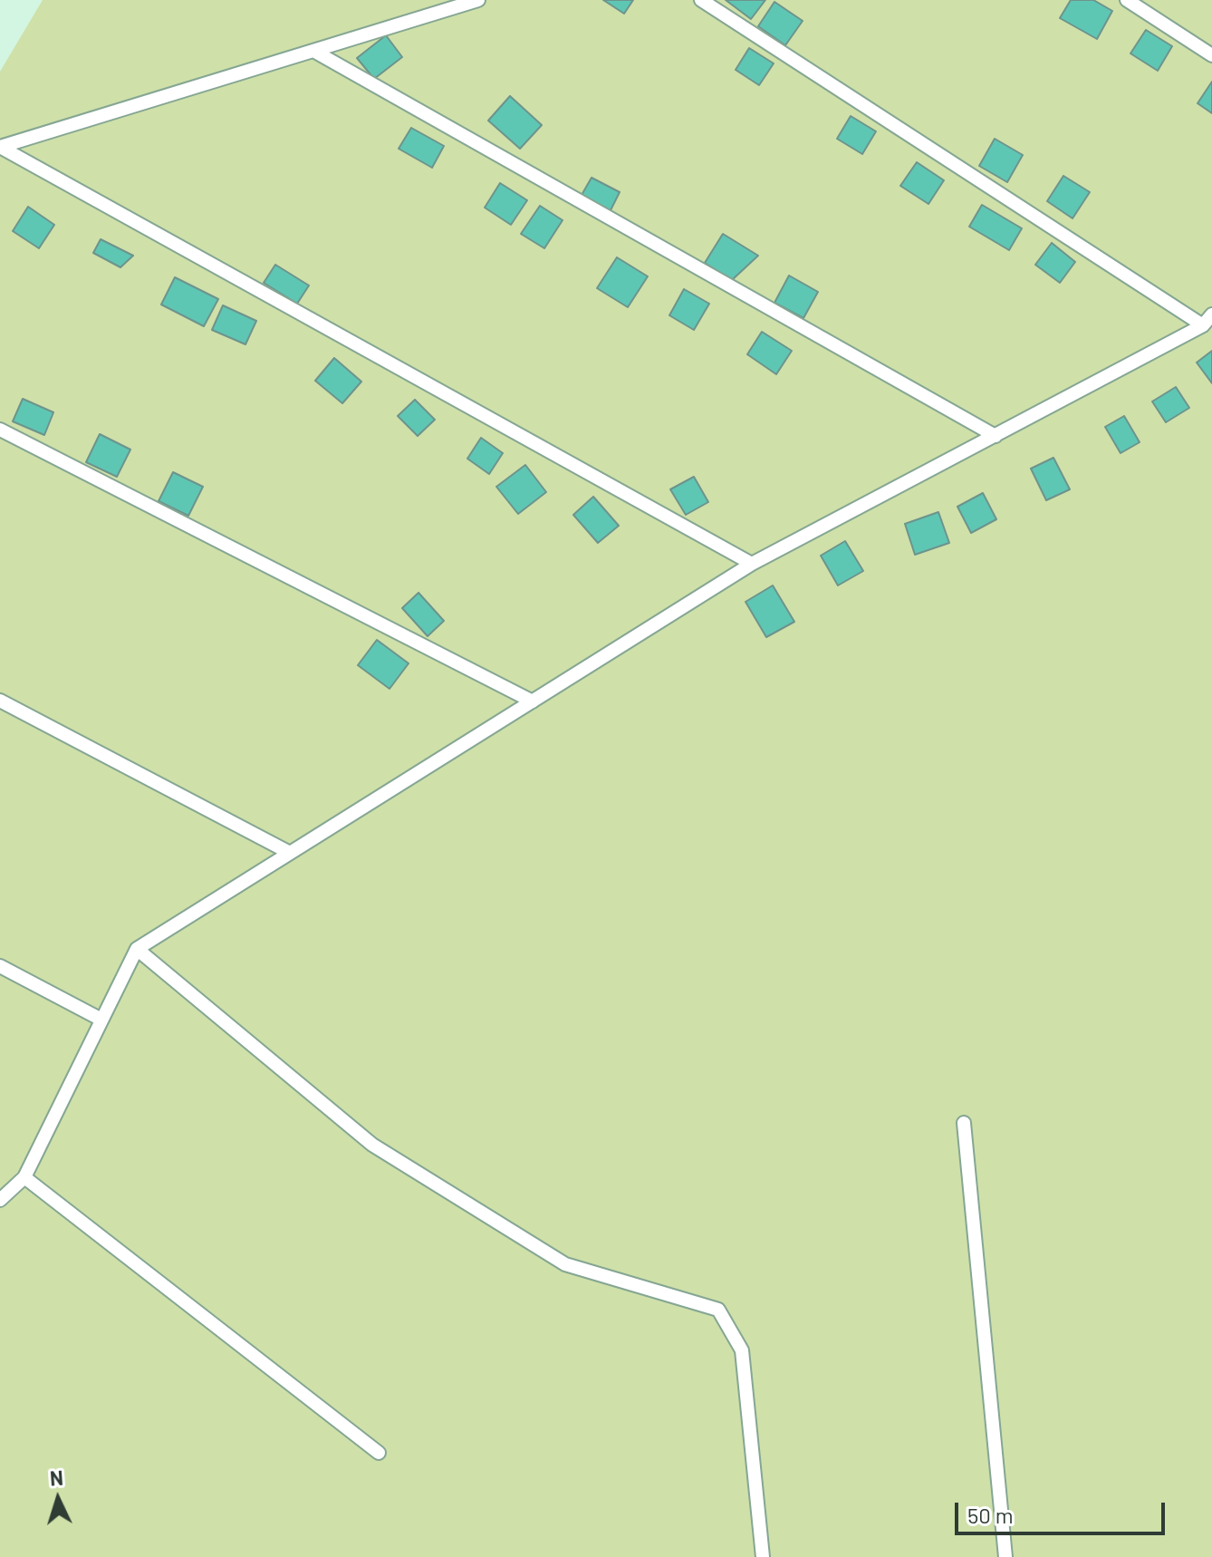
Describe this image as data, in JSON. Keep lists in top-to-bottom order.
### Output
{
  "scale_bar": "50 m",
  "north": "top"
}
